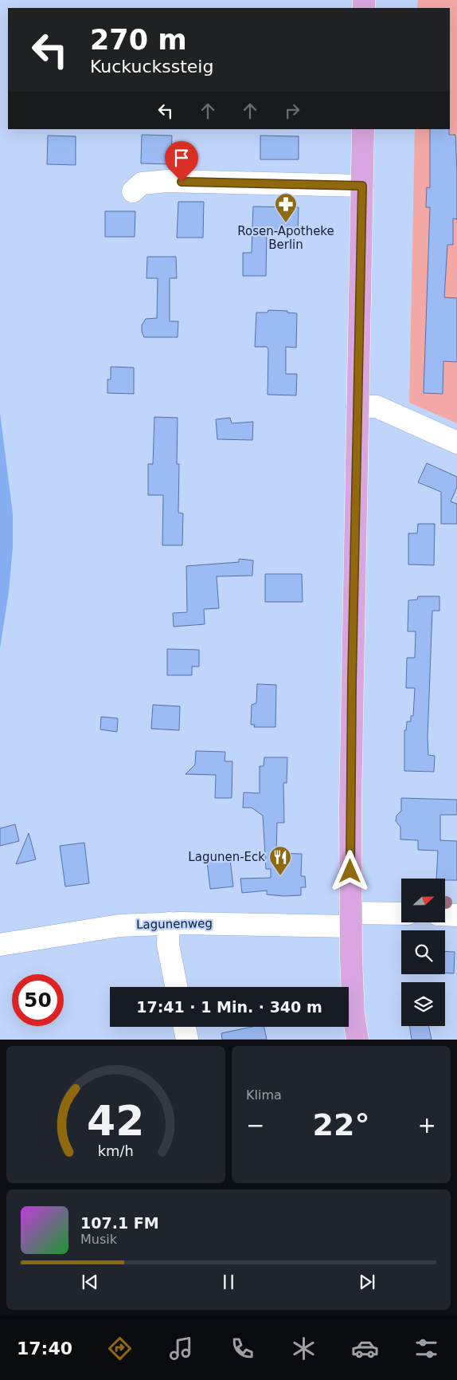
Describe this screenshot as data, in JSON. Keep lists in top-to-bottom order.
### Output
{
  "streets": {
    "street": ["Lagunenweg"]
  },
  "places": {
    "pharmacy": ["Rosen-Apotheke Berlin"],
    "restaurant": ["Lagunen-Eck"]
  },
  "north": "right",
  "page": {
    "turn": ["270 m", "Kuckuckssteig"],
    "limit": "50",
    "trip": "17:41 · 1 Min. · 340 m",
    "tile": "Klima",
    "heat": ["−", "22°", "+"],
    "song": ["107.1 FM", "Musik"],
    "tabs": "17:40",
    "gauge": ["42", "km/h"]
  }
}
